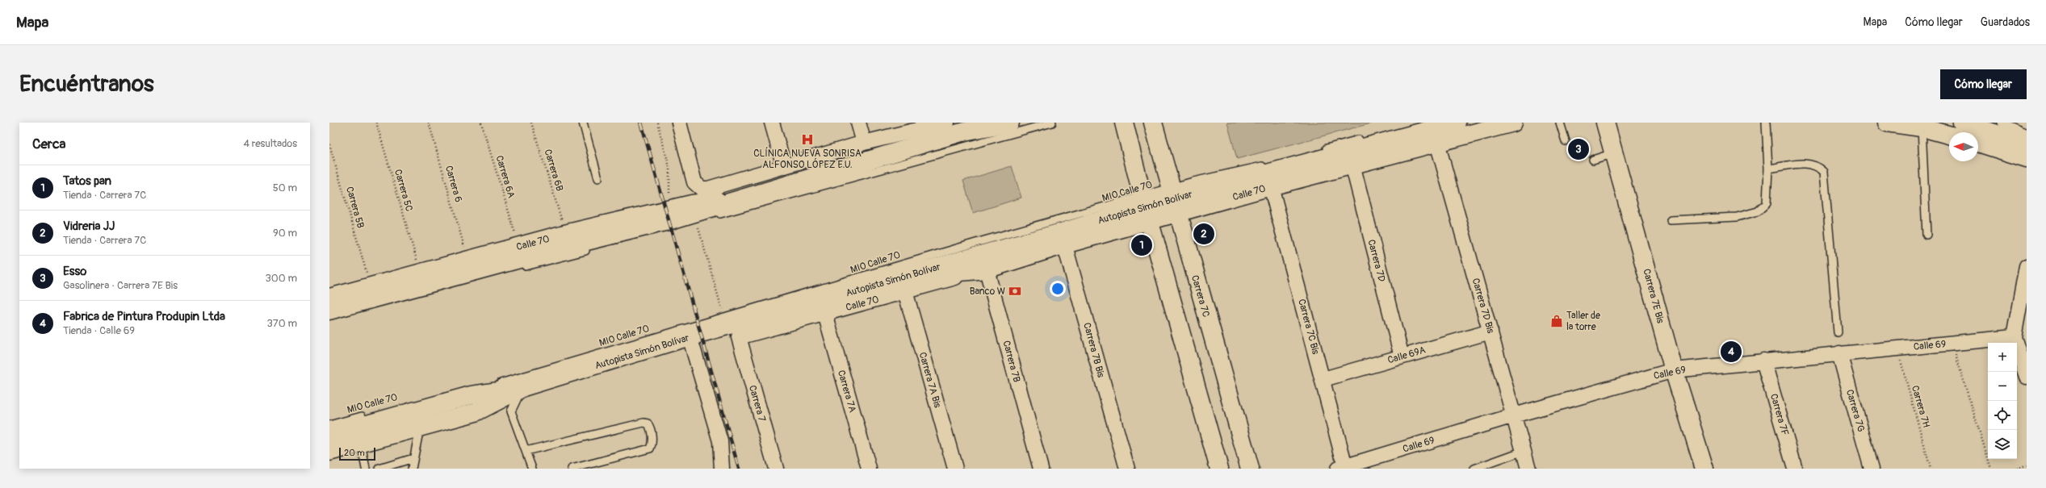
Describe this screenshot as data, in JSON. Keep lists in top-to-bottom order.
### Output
{
  "streets": {
    "main road": [
      "Calle 70",
      "Autopista Simón Bolívar",
      "Carrera 7C",
      "Carrera 7E Bis"
    ],
    "street": [
      "Carrera 7D",
      "Carrera 7D Bis",
      "Carrera 7C Bis",
      "Calle 69",
      "Carrera 7B Bis",
      "Calle 69A",
      "Carrera 7B",
      "Carrera 7A Bis",
      "Carrera 7A",
      "Carrera 7",
      "Carrera 7G",
      "Carrera 7F"
    ],
    "lane": ["MIO Calle 70"],
    "path": [
      "Carrera 6B",
      "Carrera 6A",
      "Carrera 6",
      "Carrera 5C",
      "Carrera 5B",
      "Carrera 7H"
    ]
  },
  "crossings": [
    ["MIO Calle 70", "Autopista Simón Bolívar"],
    ["Calle 70", "Autopista Simón Bolívar"],
    ["Calle 70", "Carrera 7D"],
    ["Calle 70", "Carrera 7C"],
    ["Calle 70", "Carrera 7D Bis"],
    ["Calle 70", "Carrera 7C Bis"],
    ["Calle 70", "Carrera 7A Bis"],
    ["Calle 70", "Carrera 7A"],
    ["Calle 70", "Carrera 7"],
    ["Autopista Simón Bolívar", "Carrera 7C"],
    ["Autopista Simón Bolívar", "Carrera 7B Bis"],
    ["Autopista Simón Bolívar", "Carrera 7B"],
    ["Autopista Simón Bolívar", "Carrera 7A Bis"],
    ["Carrera 7D", "Calle 69A"],
    ["Carrera 7E Bis", "Calle 69"],
    ["Carrera 7D Bis", "Calle 69"],
    ["Carrera 7D Bis", "Calle 69A"],
    ["Carrera 7C Bis", "Calle 69"],
    ["Carrera 7C Bis", "Calle 69A"],
    ["Calle 69", "Carrera 7H"],
    ["Calle 69", "Carrera 7G"],
    ["Calle 69", "Carrera 7F"]
  ],
  "places": {
    "hospital": ["CLÍNICA NUEVA SONRISA ALFONSO LÓPEZ E.U."],
    "bank": ["Banco W"],
    "shop": ["Taller de la torre"]
  },
  "scale_bar": "20 m",
  "north": "left",
  "page": {
    "header": "Mapa",
    "nav": ["Mapa", "Cómo llegar", "Guardados"],
    "buttons": "Cómo llegar",
    "title": "Encuéntranos",
    "heading": ["Cerca", "4 resultados"],
    "pins": [
      "3",
      "2",
      "1",
      "4"
    ],
    "list": [
      {
        "mark": "1",
        "name": "Tatos pan",
        "note": "Tienda · Carrera 7C",
        "value": "50 m"
      },
      {
        "mark": "2",
        "name": "Vidreria JJ",
        "note": "Tienda · Carrera 7C",
        "value": "90 m"
      },
      {
        "mark": "3",
        "name": "Esso",
        "note": "Gasolinera · Carrera 7E Bis",
        "value": "300 m"
      },
      {
        "mark": "4",
        "name": "Fabrica de Pintura Produpin Ltda",
        "note": "Tienda · Calle 69",
        "value": "370 m"
      }
    ],
    "map_buttons": ["+", "−"],
    "scale": "20 m"
  }
}
